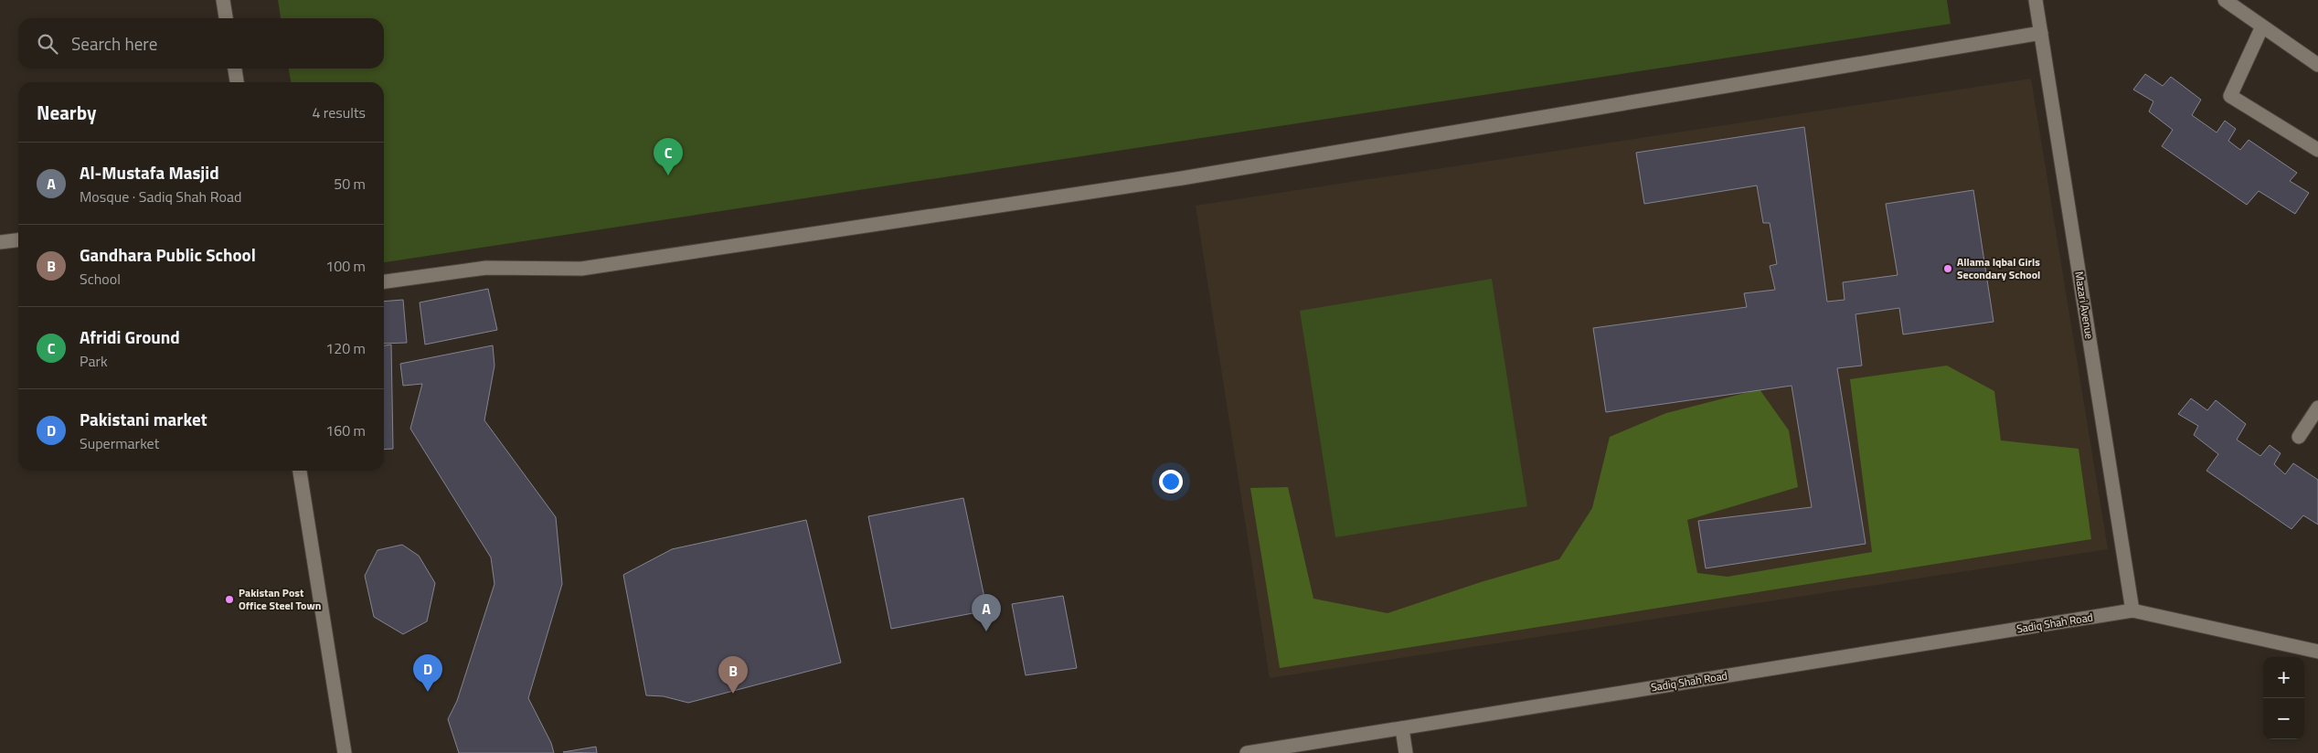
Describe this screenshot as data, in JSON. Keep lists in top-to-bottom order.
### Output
{
  "streets": {
    "street": ["Mazari Avenue", "Sadiq Shah Road"]
  },
  "crossings": [
    ["Mazari Avenue", "Sadiq Shah Road"]
  ],
  "places": ["Allama Iqbal Girls Secondary School", "Pakistan Post Office Steel Town"],
  "page": {
    "search": "Search here",
    "heading": ["Nearby", "4 results"],
    "pins": [
      "C",
      "A",
      "D",
      "B"
    ],
    "list": [
      {
        "mark": "A",
        "name": "Al-Mustafa Masjid",
        "note": "Mosque · Sadiq Shah Road",
        "value": "50 m"
      },
      {
        "mark": "B",
        "name": "Gandhara Public School",
        "note": "School",
        "value": "100 m"
      },
      {
        "mark": "C",
        "name": "Afridi Ground",
        "note": "Park",
        "value": "120 m"
      },
      {
        "mark": "D",
        "name": "Pakistani market",
        "note": "Supermarket",
        "value": "160 m"
      }
    ],
    "map_buttons": ["+", "−"]
  }
}
